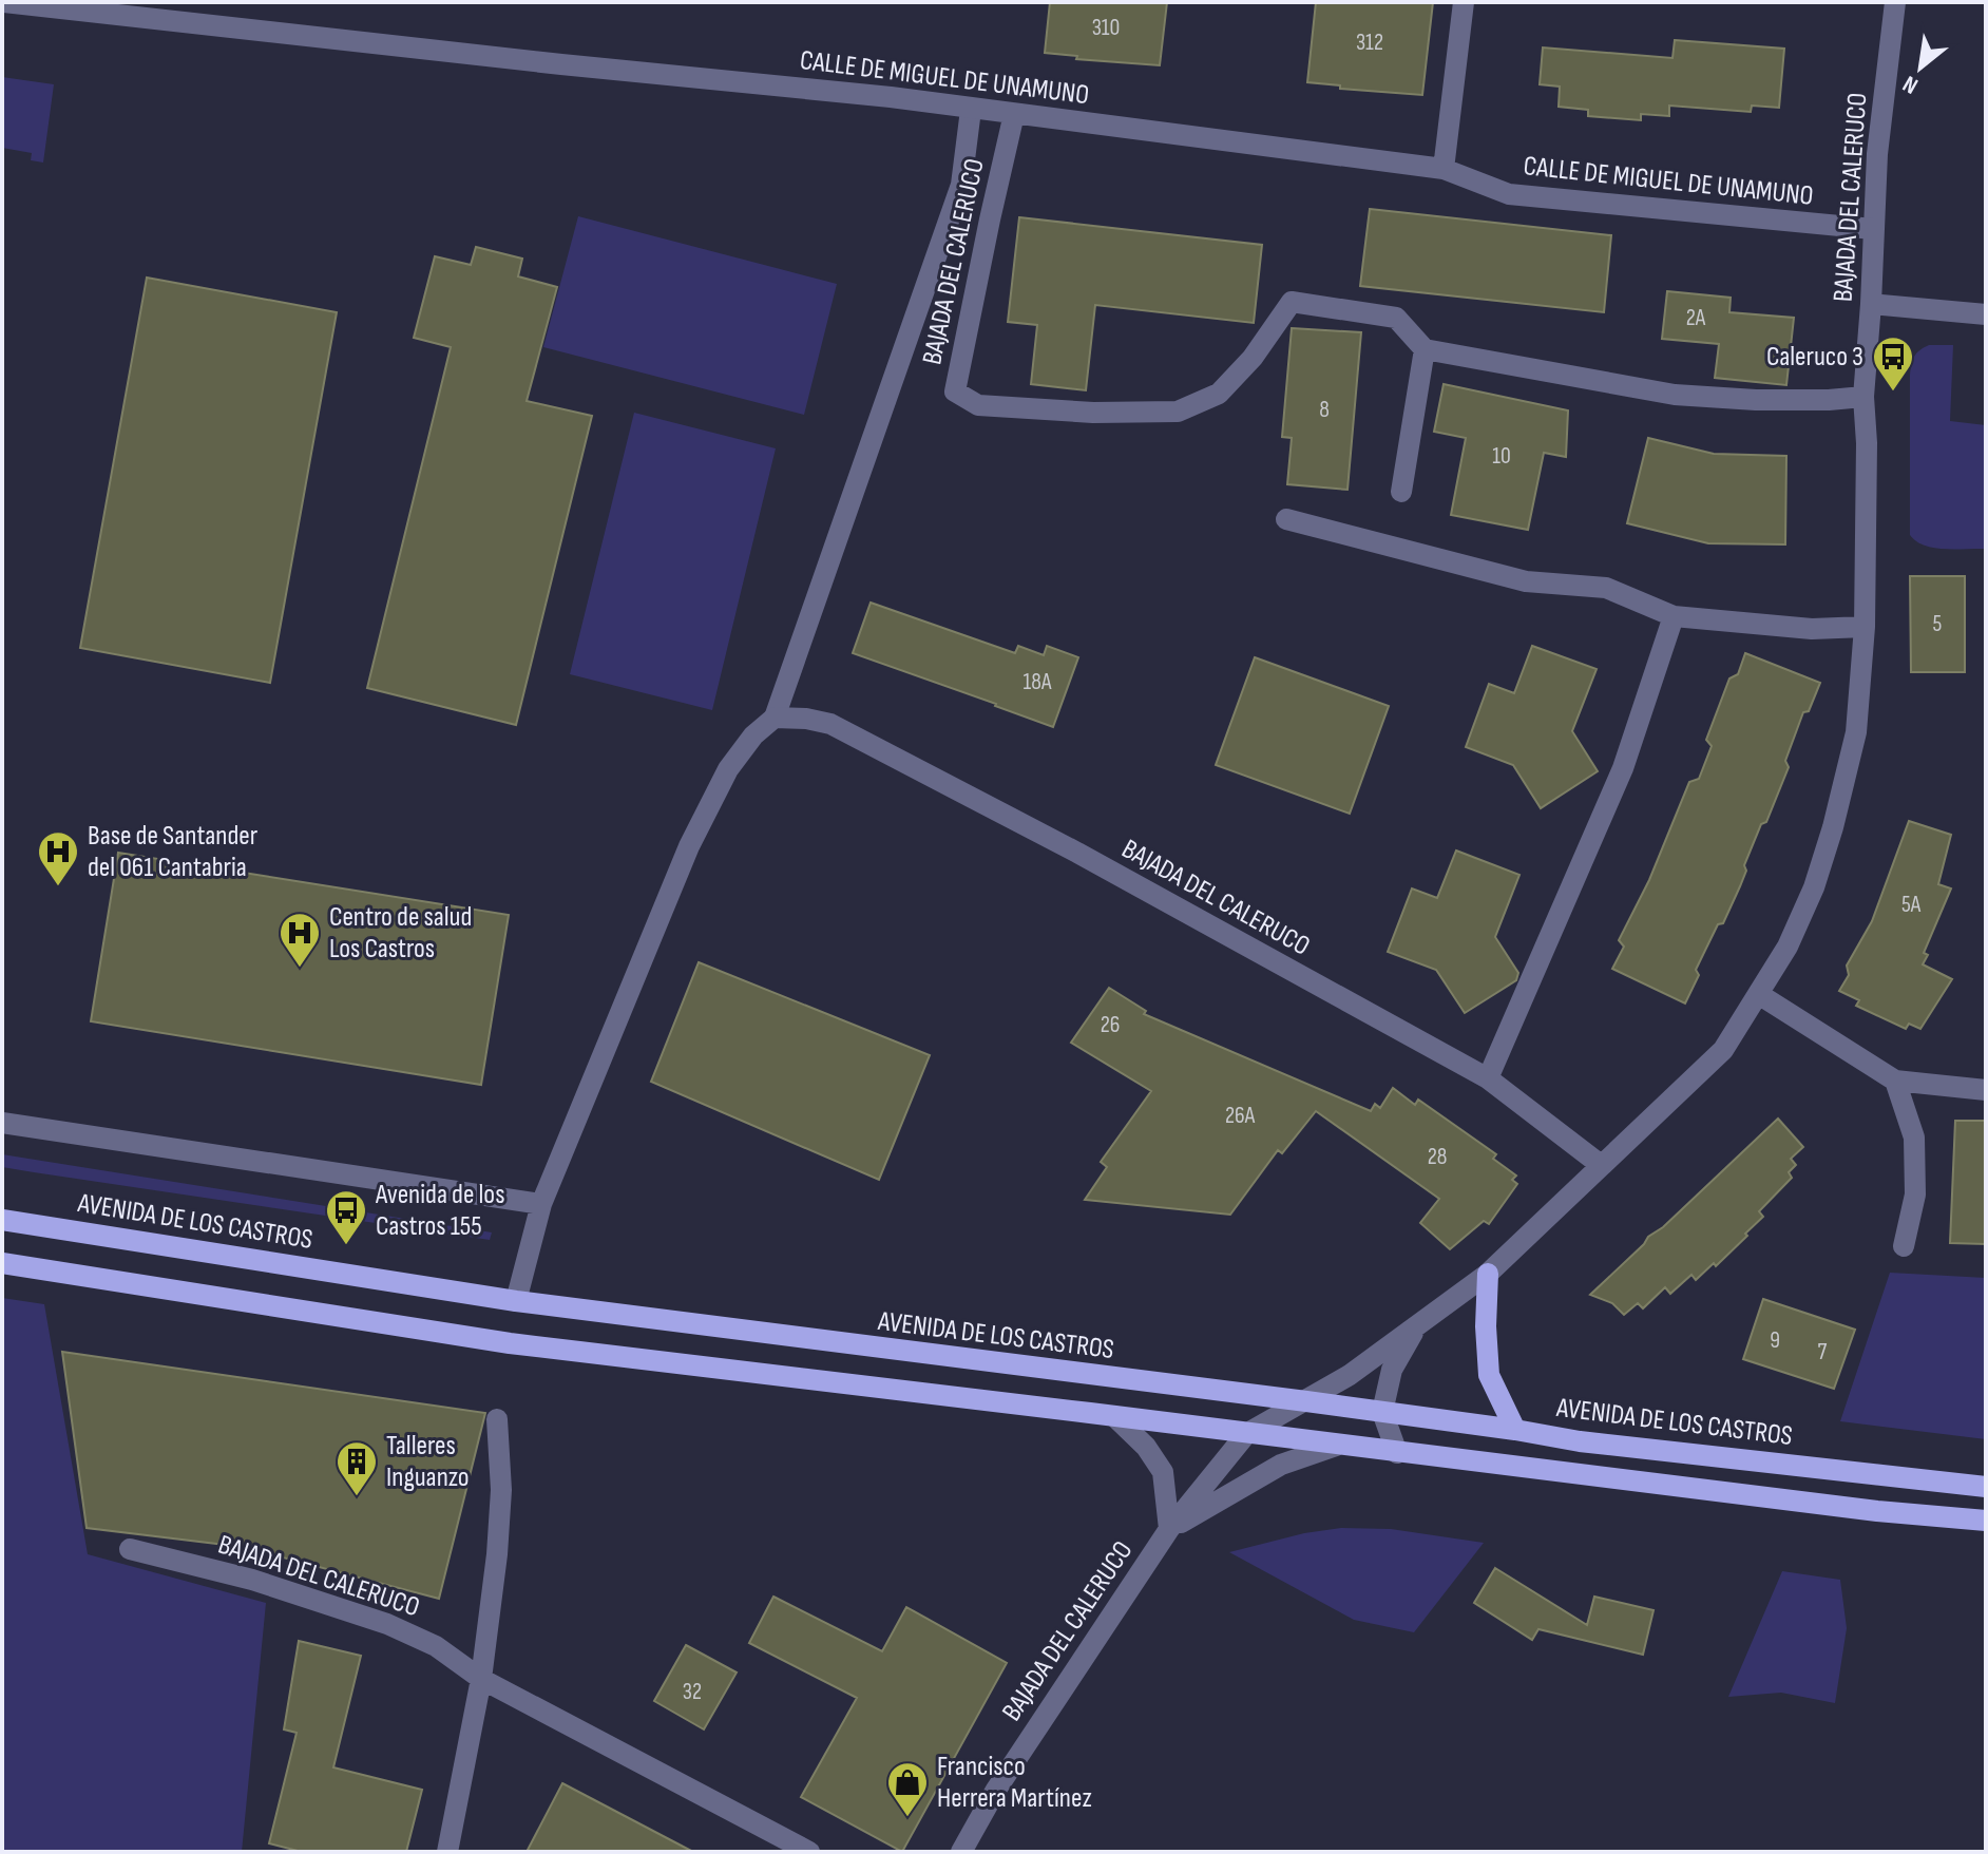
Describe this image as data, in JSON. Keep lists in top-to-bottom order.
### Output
{
  "streets": {
    "main road": ["AVENIDA DE LOS CASTROS"],
    "street": ["CALLE DE MIGUEL DE UNAMUNO", "BAJADA DEL CALERUCO"]
  },
  "crossings": [
    ["CALLE DE MIGUEL DE UNAMUNO", "BAJADA DEL CALERUCO"],
    ["BAJADA DEL CALERUCO", "AVENIDA DE LOS CASTROS"]
  ],
  "places": {
    "bus stop": ["Caleruco 3", "Avenida de los Castros 155"],
    "hospital": ["Base de Santander del 061 Cantabria", "Centro de salud Los Castros"],
    "building": ["Talleres Inguanzo"],
    "shop": ["Francisco Herrera Martínez"]
  },
  "house_numbers": [
    "310",
    "312",
    "2A",
    "8",
    "10",
    "5",
    "18A",
    "5A",
    "26",
    "26A",
    "28",
    "9",
    "7",
    "32"
  ],
  "north": "bottom left"
}
